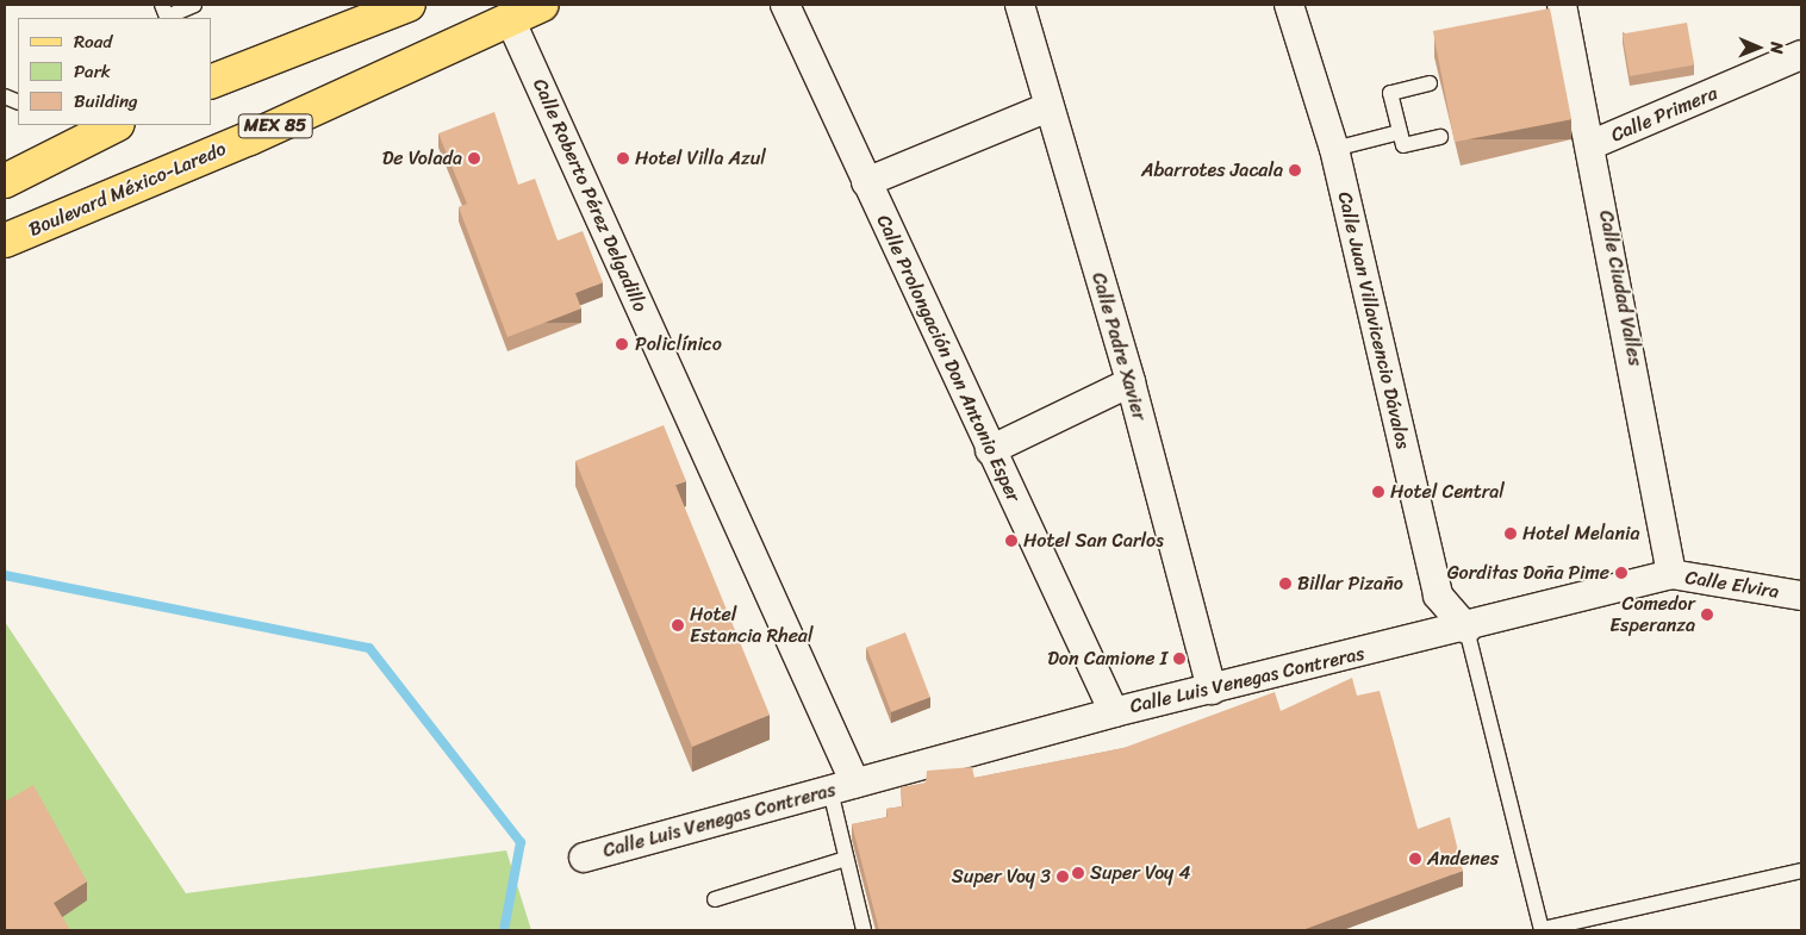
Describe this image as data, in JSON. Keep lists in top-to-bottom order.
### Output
{
  "streets": {
    "main road": ["MEX 85", "Boulevard México-Laredo"],
    "street": [
      "Calle Primera",
      "Calle Roberto Pérez Delgadillo",
      "Calle Ciudad Valles",
      "Calle Juan Villavicencio Dávalos",
      "Calle Padre Xavier",
      "Calle Prolongación Don Antonio Esper",
      "Calle Elvira",
      "Calle Luis Venegas Contreras"
    ]
  },
  "crossings": [
    ["Calle Primera", "Calle Ciudad Valles"],
    ["Boulevard México-Laredo", "Calle Roberto Pérez Delgadillo"],
    ["Calle Roberto Pérez Delgadillo", "Calle Luis Venegas Contreras"],
    ["Calle Ciudad Valles", "Calle Elvira"],
    ["Calle Juan Villavicencio Dávalos", "Calle Luis Venegas Contreras"],
    ["Calle Padre Xavier", "Calle Luis Venegas Contreras"],
    ["Calle Prolongación Don Antonio Esper", "Calle Luis Venegas Contreras"],
    ["Calle Elvira", "Calle Luis Venegas Contreras"]
  ],
  "places": [
    "De Volada",
    "Hotel Villa Azul",
    "Abarrotes Jacala",
    "Policlínico",
    "Hotel Central",
    "Hotel Melania",
    "Hotel San Carlos",
    "Gorditas Doña Pime",
    "Billar Pizaño",
    "Comedor Esperanza",
    "Hotel Estancia Rheal",
    "Don Camione I",
    "Andenes",
    "Super Voy 4",
    "Super Voy 3"
  ],
  "legend": ["Road", "Park", "Building"],
  "north": "right"
}
